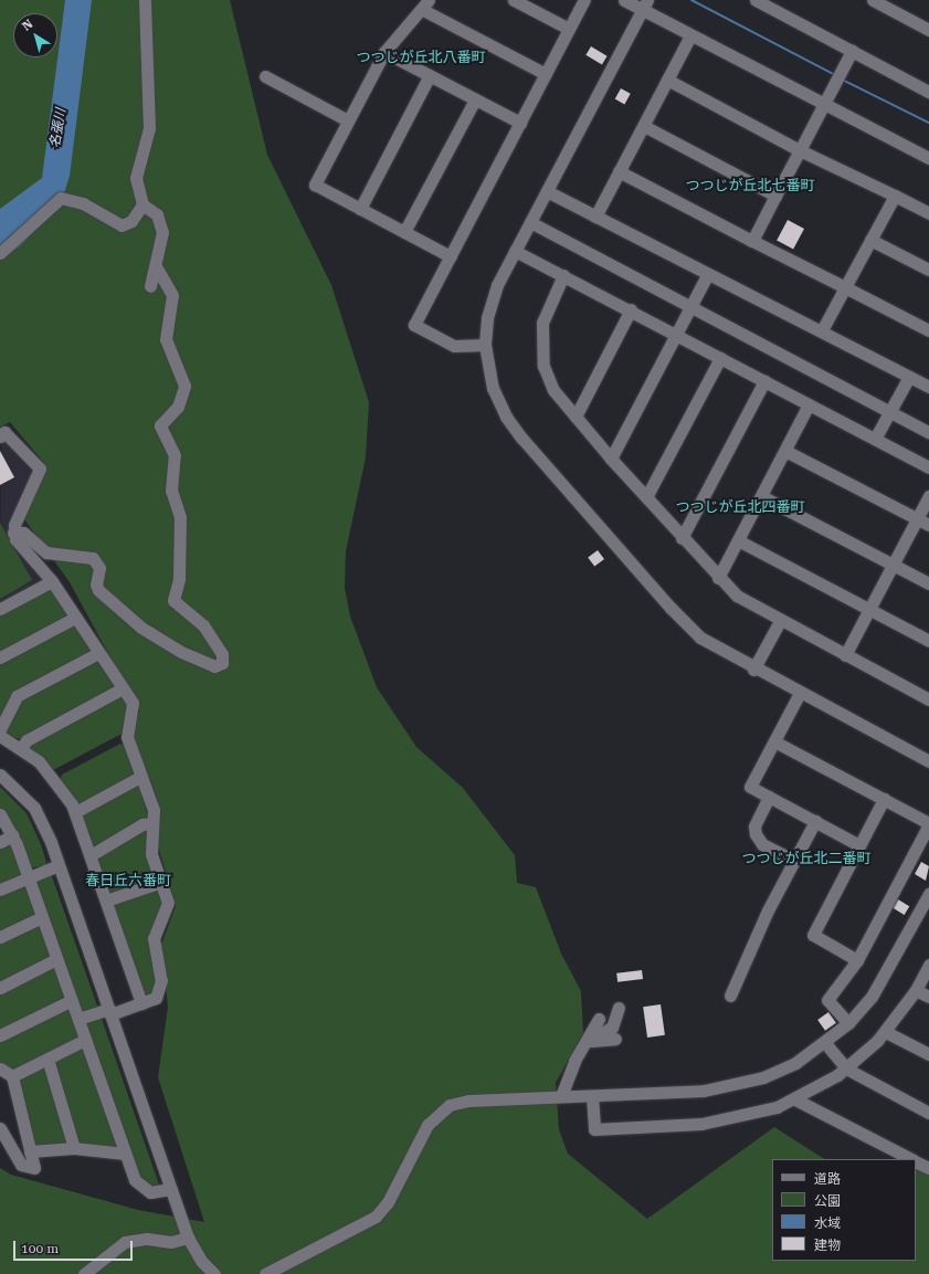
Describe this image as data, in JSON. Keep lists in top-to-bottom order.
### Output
{
  "districts": [
    "つつじが丘北八番町",
    "つつじが丘北七番町",
    "つつじが丘北四番町",
    "つつじが丘北二番町",
    "春日丘六番町"
  ],
  "water": ["名張川"],
  "legend": [
    "道路",
    "公園",
    "水域",
    "建物"
  ],
  "scale_bar": "100 m",
  "north": "top left"
}
